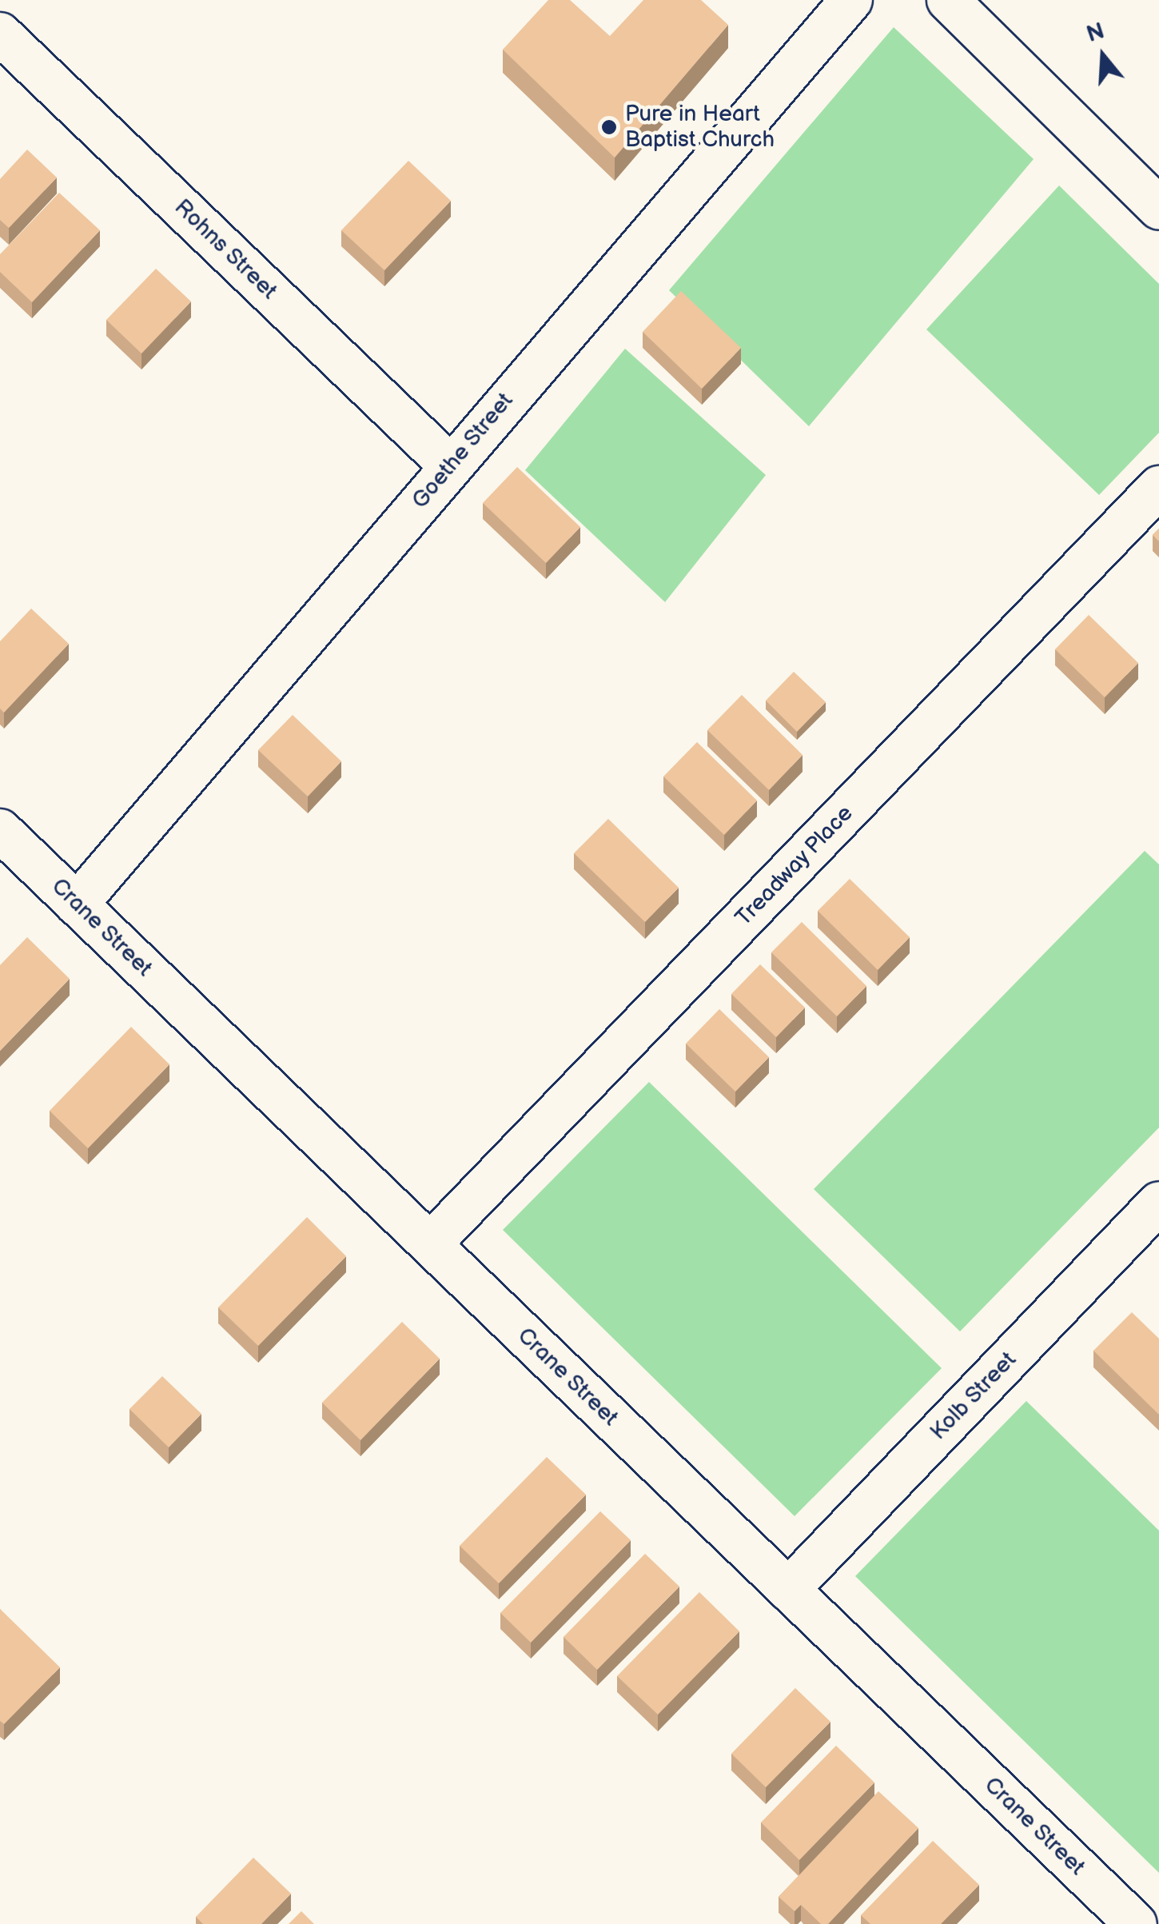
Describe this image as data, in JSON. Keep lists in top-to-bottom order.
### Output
{
  "streets": {
    "street": [
      "Rohns Street",
      "Goethe Street",
      "Treadway Place",
      "Crane Street",
      "Kolb Street"
    ]
  },
  "crossings": [
    ["Rohns Street", "Goethe Street"],
    ["Goethe Street", "Crane Street"],
    ["Treadway Place", "Crane Street"],
    ["Crane Street", "Kolb Street"]
  ],
  "places": ["Pure in Heart Baptist Church"],
  "north": "top"
}
